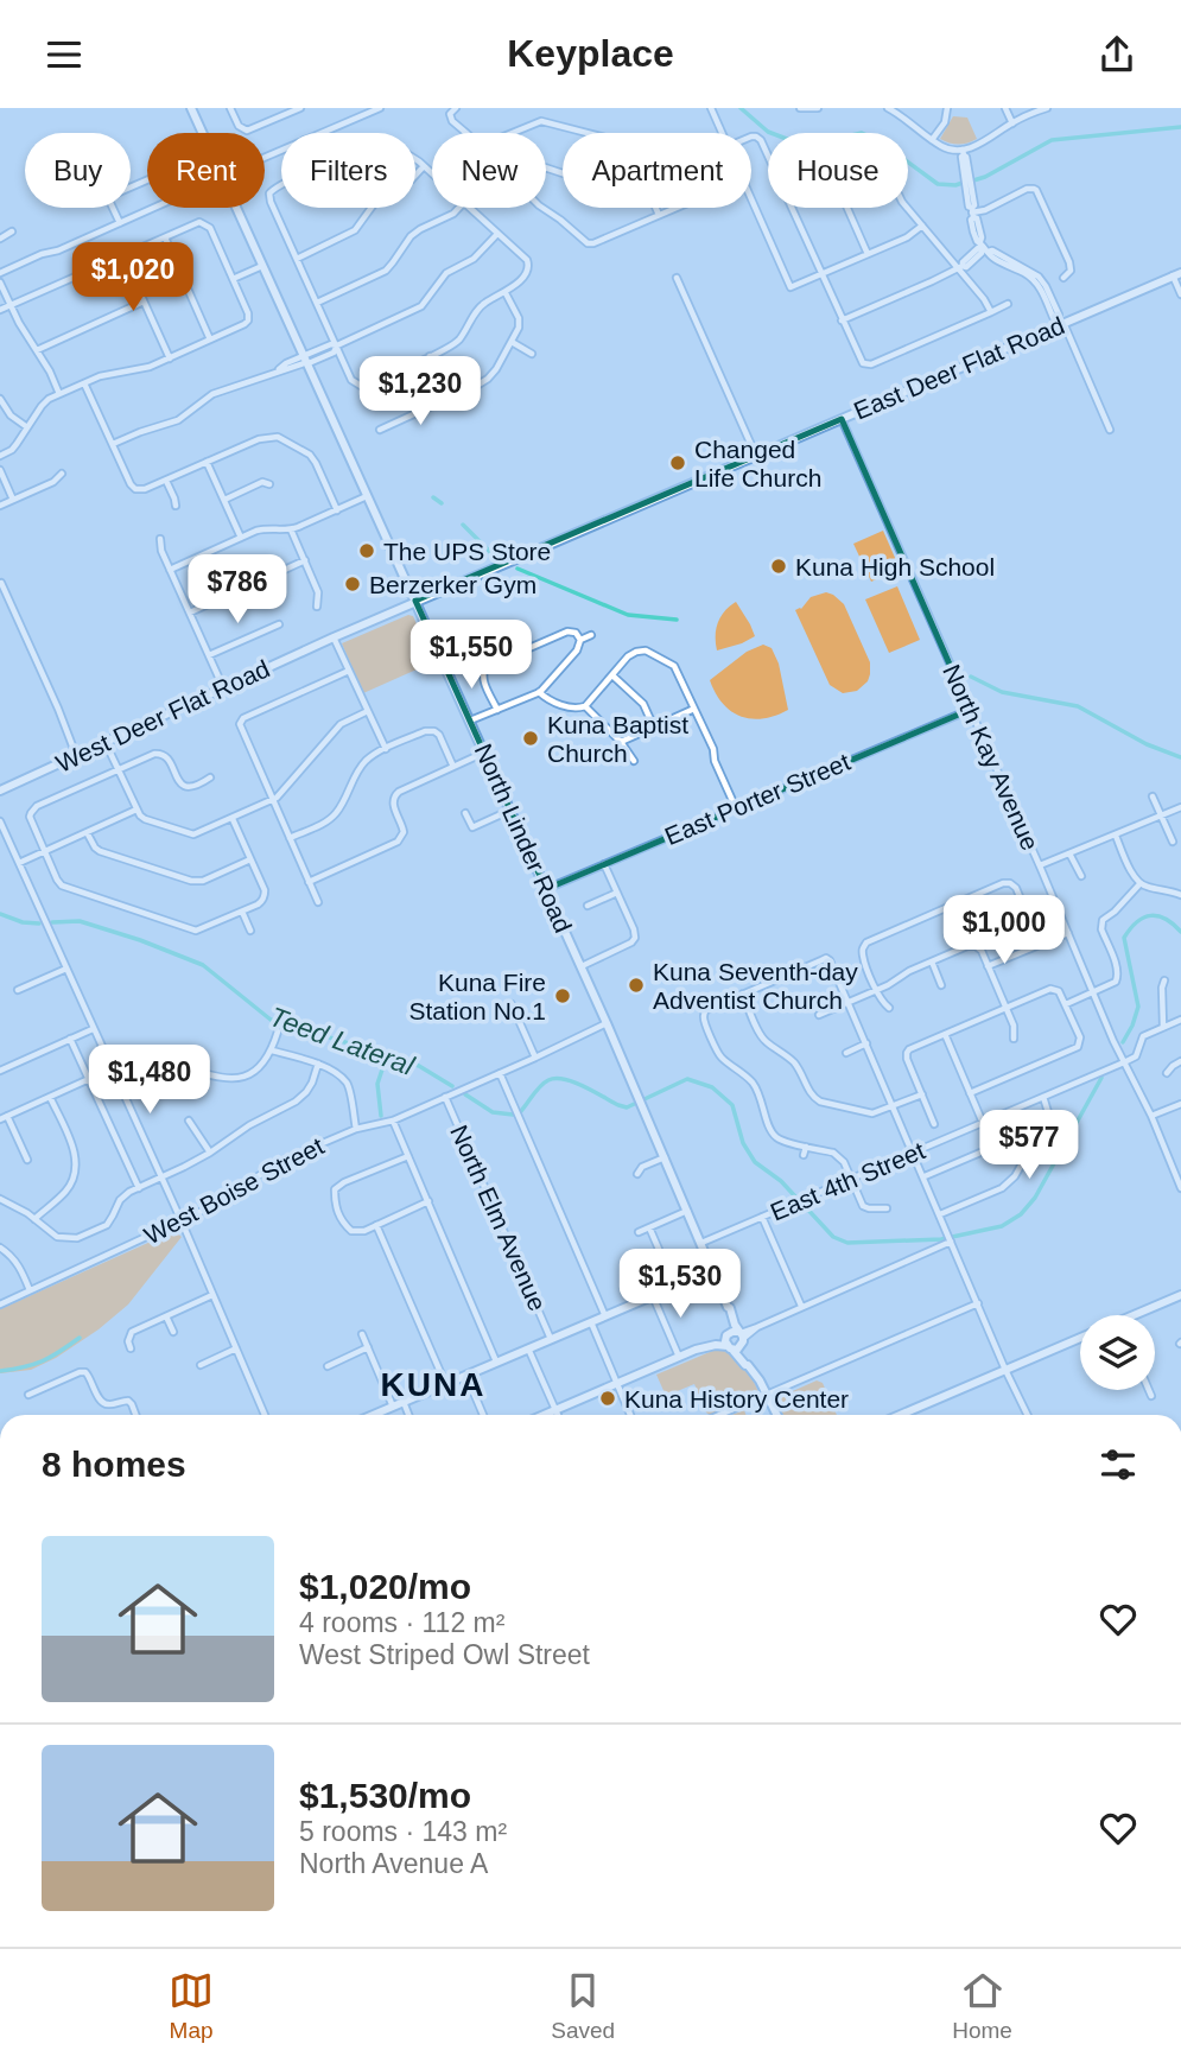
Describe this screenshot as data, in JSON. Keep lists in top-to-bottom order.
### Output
{
  "streets": {
    "main road": ["East Deer Flat Road", "West Deer Flat Road", "North Linder Road"],
    "street": [
      "North Kay Avenue",
      "East Porter Street",
      "East 4th Street",
      "West Boise Street",
      "North Elm Avenue"
    ]
  },
  "crossings": [
    ["East Deer Flat Road", "West Deer Flat Road"],
    ["East Deer Flat Road", "North Kay Avenue"],
    ["East Deer Flat Road", "North Linder Road"],
    ["West Deer Flat Road", "North Linder Road"],
    ["North Kay Avenue", "East Porter Street"],
    ["North Kay Avenue", "East 4th Street"],
    ["East Porter Street", "North Linder Road"],
    ["North Linder Road", "East 4th Street"],
    ["North Linder Road", "West Boise Street"],
    ["West Boise Street", "North Elm Avenue"]
  ],
  "districts": ["KUNA"],
  "water": ["Teed Lateral"],
  "places": [
    "Changed Life Church",
    "The UPS Store",
    "Kuna High School",
    "Berzerker Gym",
    "Kuna Baptist Church",
    "Kuna Seventh-day Adventist Church",
    "Kuna Fire Station No.1",
    "Kuna History Center"
  ],
  "page": {
    "header": "Keyplace",
    "chip": [
      "Buy",
      "Rent",
      "Filters",
      "New",
      "Apartment",
      "House"
    ],
    "price": [
      "$1,020",
      "$1,230",
      "$786",
      "$1,550",
      "$1,000",
      "$1,480",
      "$577",
      "$1,530"
    ],
    "heading": "8 homes",
    "list": [
      {
        "name": "$1,020/mo",
        "note": "4 rooms · 112 m² · West Striped Owl Street"
      },
      {
        "name": "$1,530/mo",
        "note": "5 rooms · 143 m² · North Avenue A"
      }
    ],
    "tabs": ["Map", "Saved", "Home"]
  }
}
